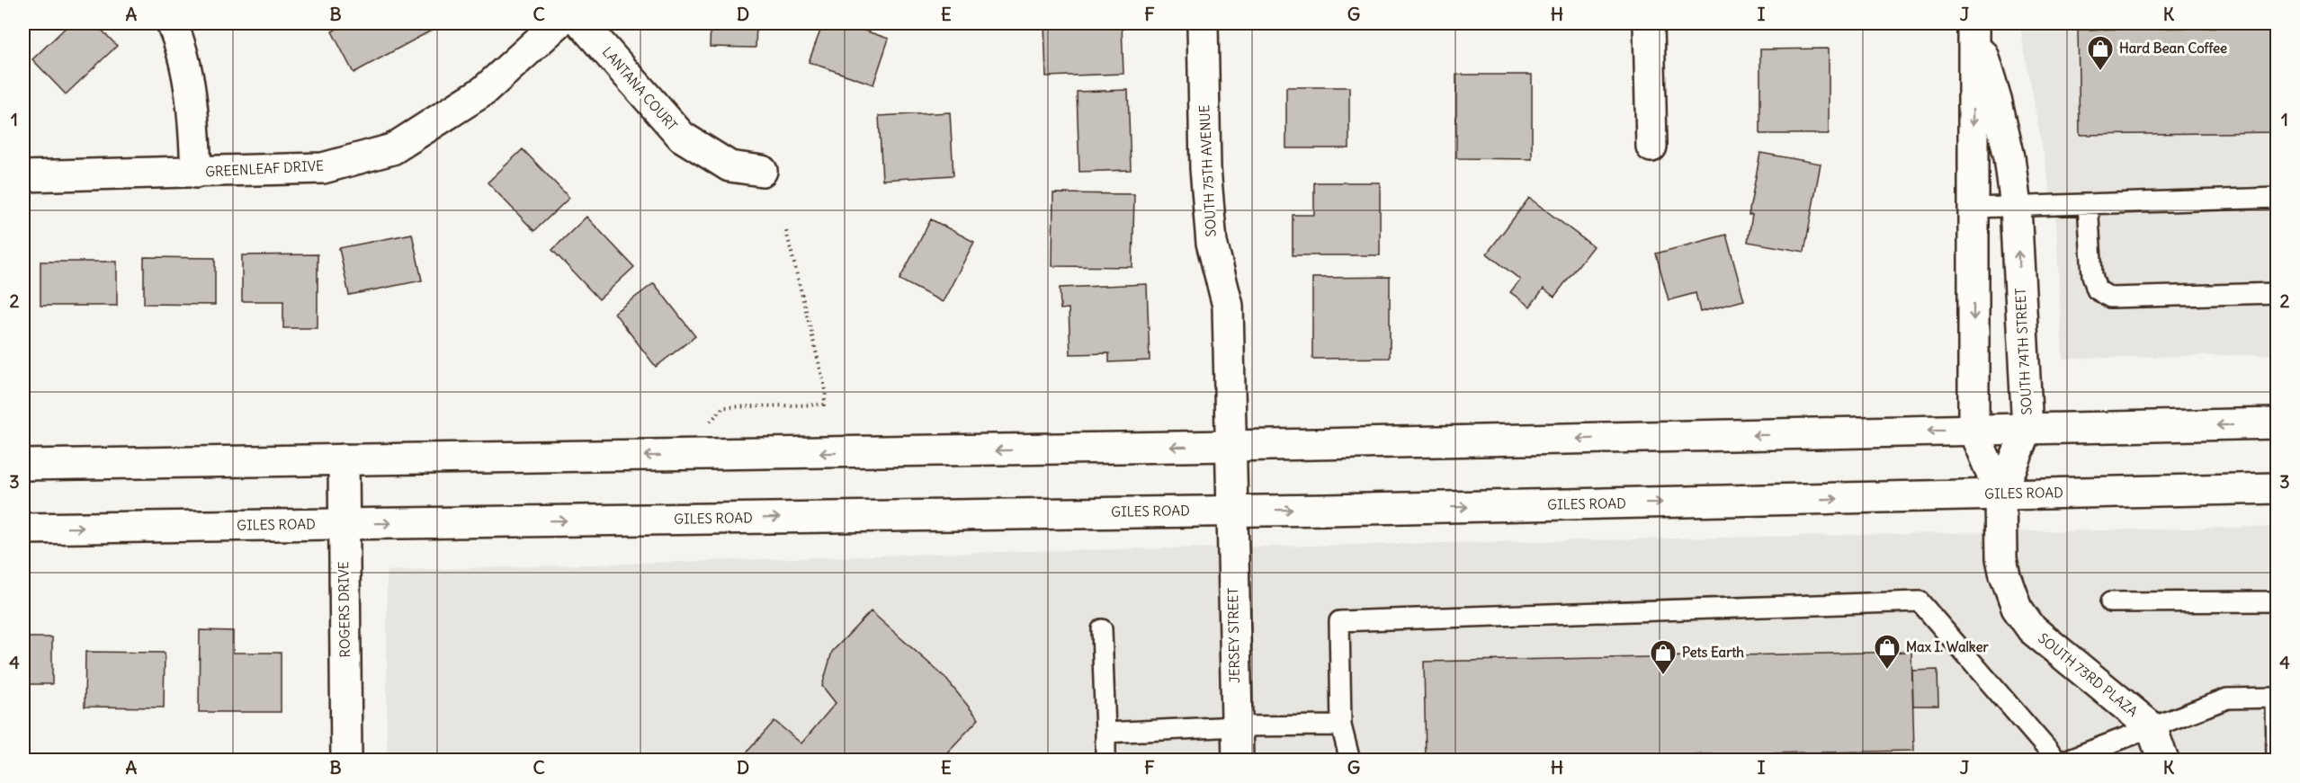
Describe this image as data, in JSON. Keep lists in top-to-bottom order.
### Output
{
  "streets": {
    "main road": [
      "LANTANA COURT",
      "GREENLEAF DRIVE",
      "SOUTH 75TH AVENUE",
      "SOUTH 74TH STREET",
      "GILES ROAD",
      "ROGERS DRIVE",
      "JERSEY STREET",
      "SOUTH 73RD PLAZA"
    ]
  },
  "crossings": [
    ["SOUTH 75TH AVENUE", "GILES ROAD"],
    ["SOUTH 75TH AVENUE", "JERSEY STREET"],
    ["SOUTH 74TH STREET", "GILES ROAD"],
    ["SOUTH 74TH STREET", "SOUTH 73RD PLAZA"],
    ["GILES ROAD", "ROGERS DRIVE"],
    ["GILES ROAD", "JERSEY STREET"],
    ["GILES ROAD", "SOUTH 73RD PLAZA"]
  ],
  "places": {
    "shop": ["Hard Bean Coffee", "Max I. Walker", "Pets Earth"]
  },
  "grid": {
    "columns": [
      "A",
      "B",
      "C",
      "D",
      "E",
      "F",
      "G",
      "H",
      "I",
      "J",
      "K"
    ],
    "rows": [
      "1",
      "2",
      "3",
      "4"
    ]
  }
}
